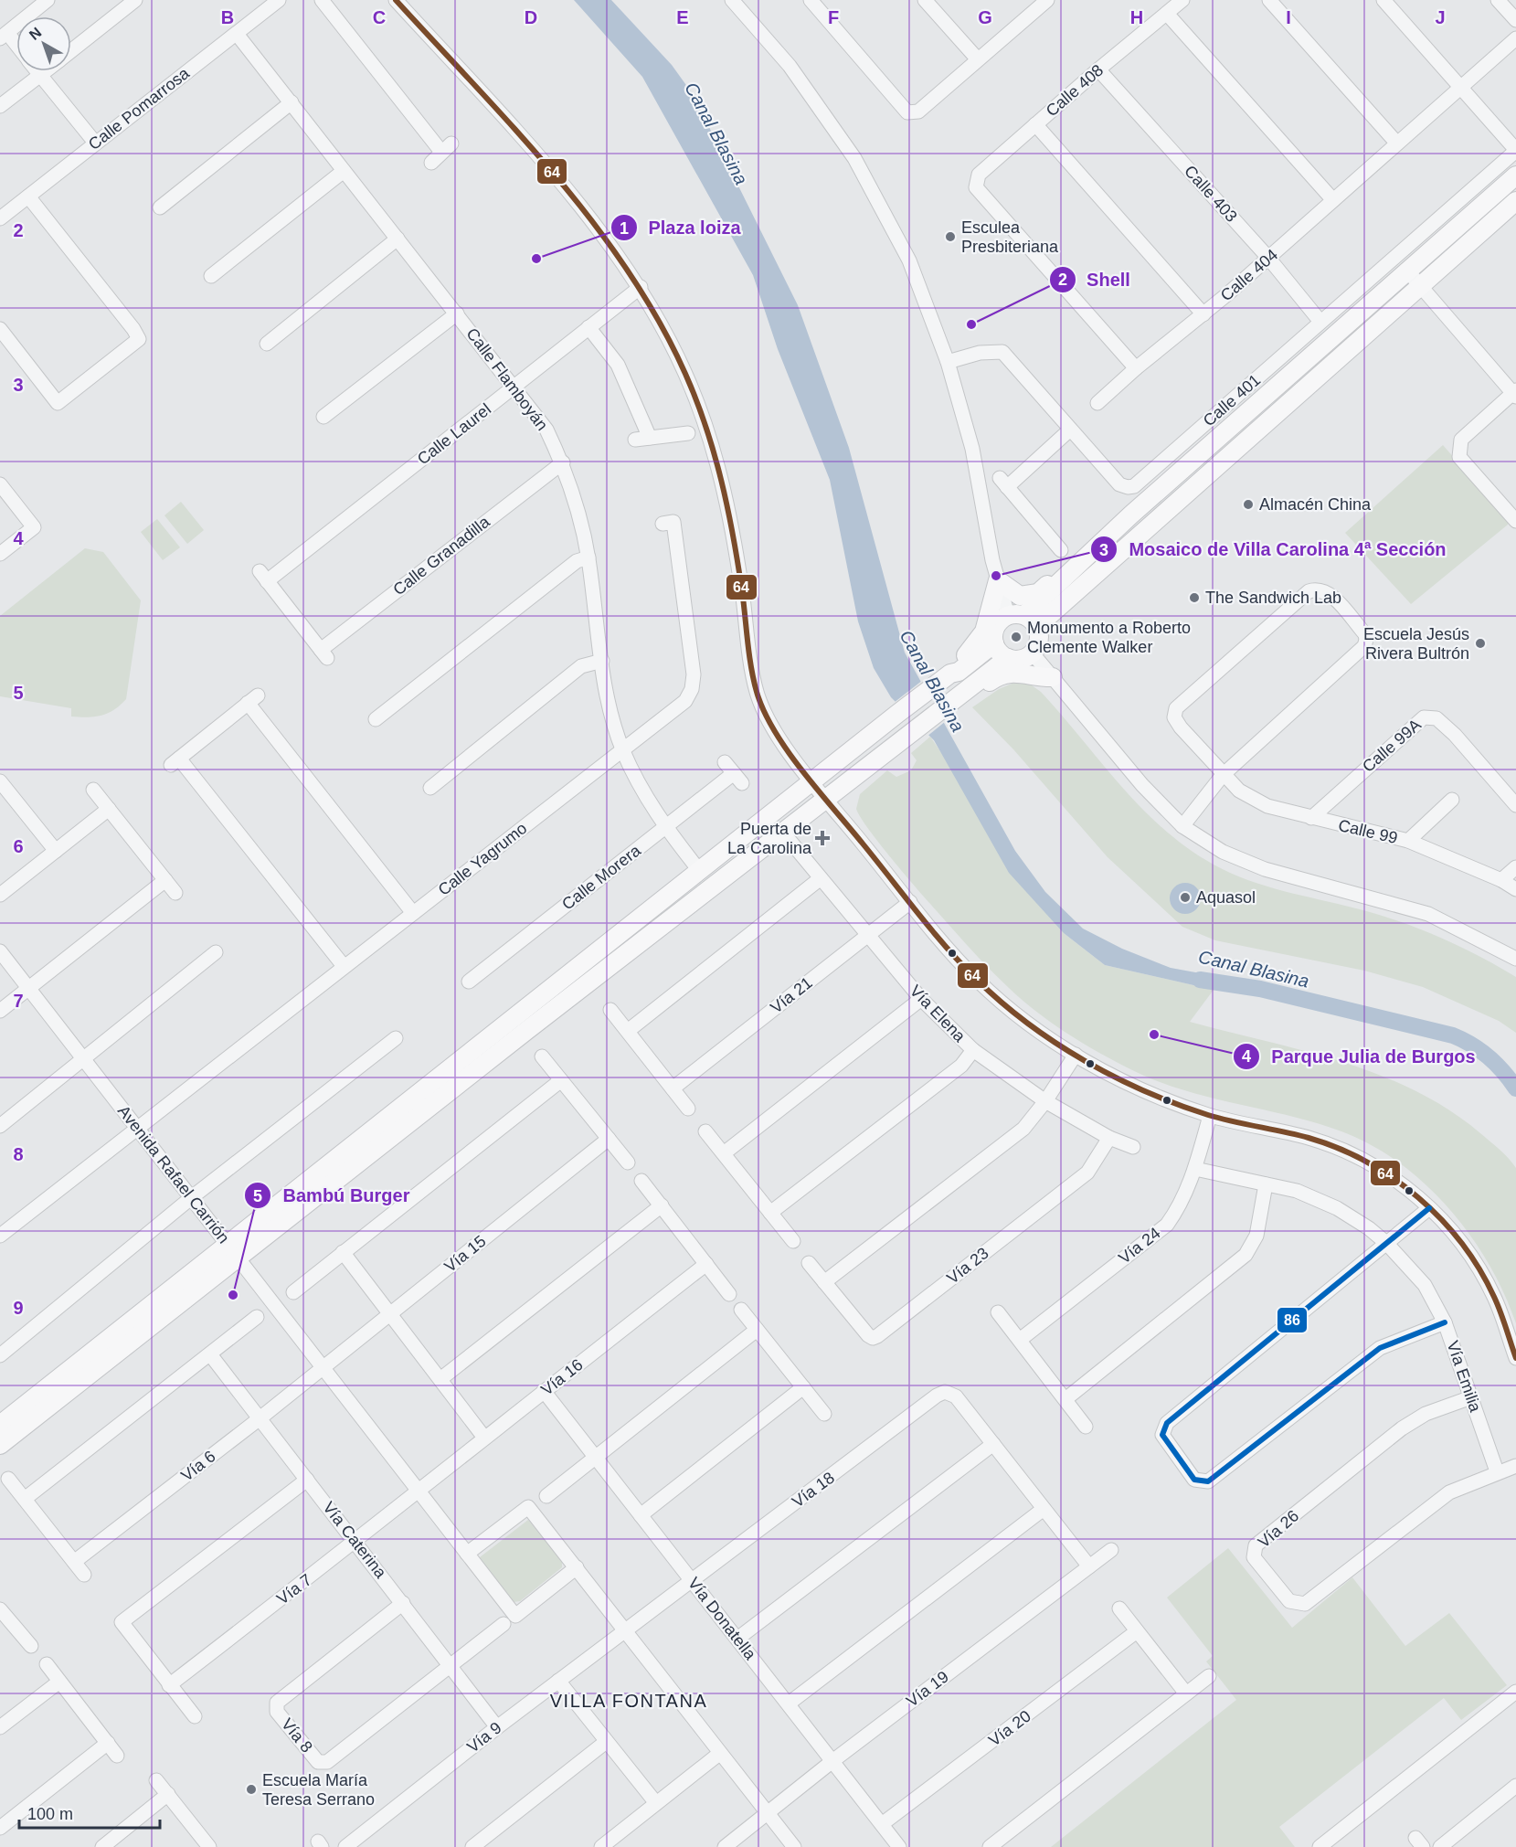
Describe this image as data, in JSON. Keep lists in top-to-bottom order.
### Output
{
  "streets": {
    "street": [
      "Calle 408",
      "Calle Pomarrosa",
      "Calle 403",
      "Calle 404",
      "Calle Flamboyán",
      "Calle 401",
      "Calle Laurel",
      "Calle Granadilla",
      "Calle 99A",
      "Calle 99",
      "Calle Yagrumo",
      "Calle Morera",
      "Vía 21",
      "Vía Elena",
      "Avenida Rafael Carrión",
      "Vía 24",
      "Vía 15",
      "Vía 23",
      "Vía Emilia",
      "Vía 16",
      "Vía 6",
      "Vía 18",
      "Vía 26",
      "Vía Caterina",
      "Vía 7",
      "Vía Donatella",
      "Vía 19",
      "Vía 20",
      "Vía 8",
      "Vía 9"
    ]
  },
  "crossings": [
    ["Calle 408", "Calle 403"],
    ["Calle 408", "Calle 404"],
    ["Calle Pomarrosa", "Calle Flamboyán"],
    ["Calle 403", "Calle 404"],
    ["Calle 403", "Calle 401"],
    ["Calle Flamboyán", "Calle Laurel"],
    ["Calle Flamboyán", "Calle Granadilla"],
    ["Calle Flamboyán", "Calle Yagrumo"],
    ["Calle Flamboyán", "Calle Morera"],
    ["Calle Laurel", "Calle Granadilla"],
    ["Calle 99A", "Calle 99"],
    ["Calle Yagrumo", "Avenida Rafael Carrión"],
    ["Vía 21", "Vía Elena"],
    ["Vía Elena", "Vía 23"],
    ["Avenida Rafael Carrión", "Vía 15"],
    ["Avenida Rafael Carrión", "Vía 16"],
    ["Avenida Rafael Carrión", "Vía 6"],
    ["Avenida Rafael Carrión", "Vía 7"],
    ["Vía 24", "Vía Emilia"],
    ["Vía 15", "Vía 6"],
    ["Vía Emilia", "Vía 26"],
    ["Vía 16", "Vía 7"],
    ["Vía 16", "Vía Donatella"],
    ["Vía 6", "Vía Caterina"],
    ["Vía 18", "Vía Donatella"],
    ["Vía 18", "Vía 9"],
    ["Vía Caterina", "Vía 7"],
    ["Vía Caterina", "Vía 8"],
    ["Vía Caterina", "Vía 9"],
    ["Vía Donatella", "Vía 19"],
    ["Vía Donatella", "Vía 20"]
  ],
  "districts": ["VILLA FONTANA"],
  "water": ["Canal Blasina"],
  "places": {
    "other": [
      "Esculea Presbiteriana",
      "Plaza loiza",
      "Shell",
      "Almacén China",
      "Mosaico de Villa Carolina 4ª Sección",
      "The Sandwich Lab",
      "Monumento a Roberto Clemente Walker",
      "Escuela Jesús Rivera Bultrón",
      "Aquasol",
      "Parque Julia de Burgos",
      "Bambú Burger",
      "Escuela María Teresa Serrano"
    ],
    "health": ["Puerta de La Carolina"]
  },
  "lines": ["transit line 64", "transit line 86"],
  "scale_bar": "100 m",
  "north": "top left",
  "grid": {
    "columns": [
      "B",
      "C",
      "D",
      "E",
      "F",
      "G",
      "H",
      "I",
      "J"
    ],
    "rows": [
      "2",
      "3",
      "4",
      "5",
      "6",
      "7",
      "8",
      "9"
    ]
  }
}
